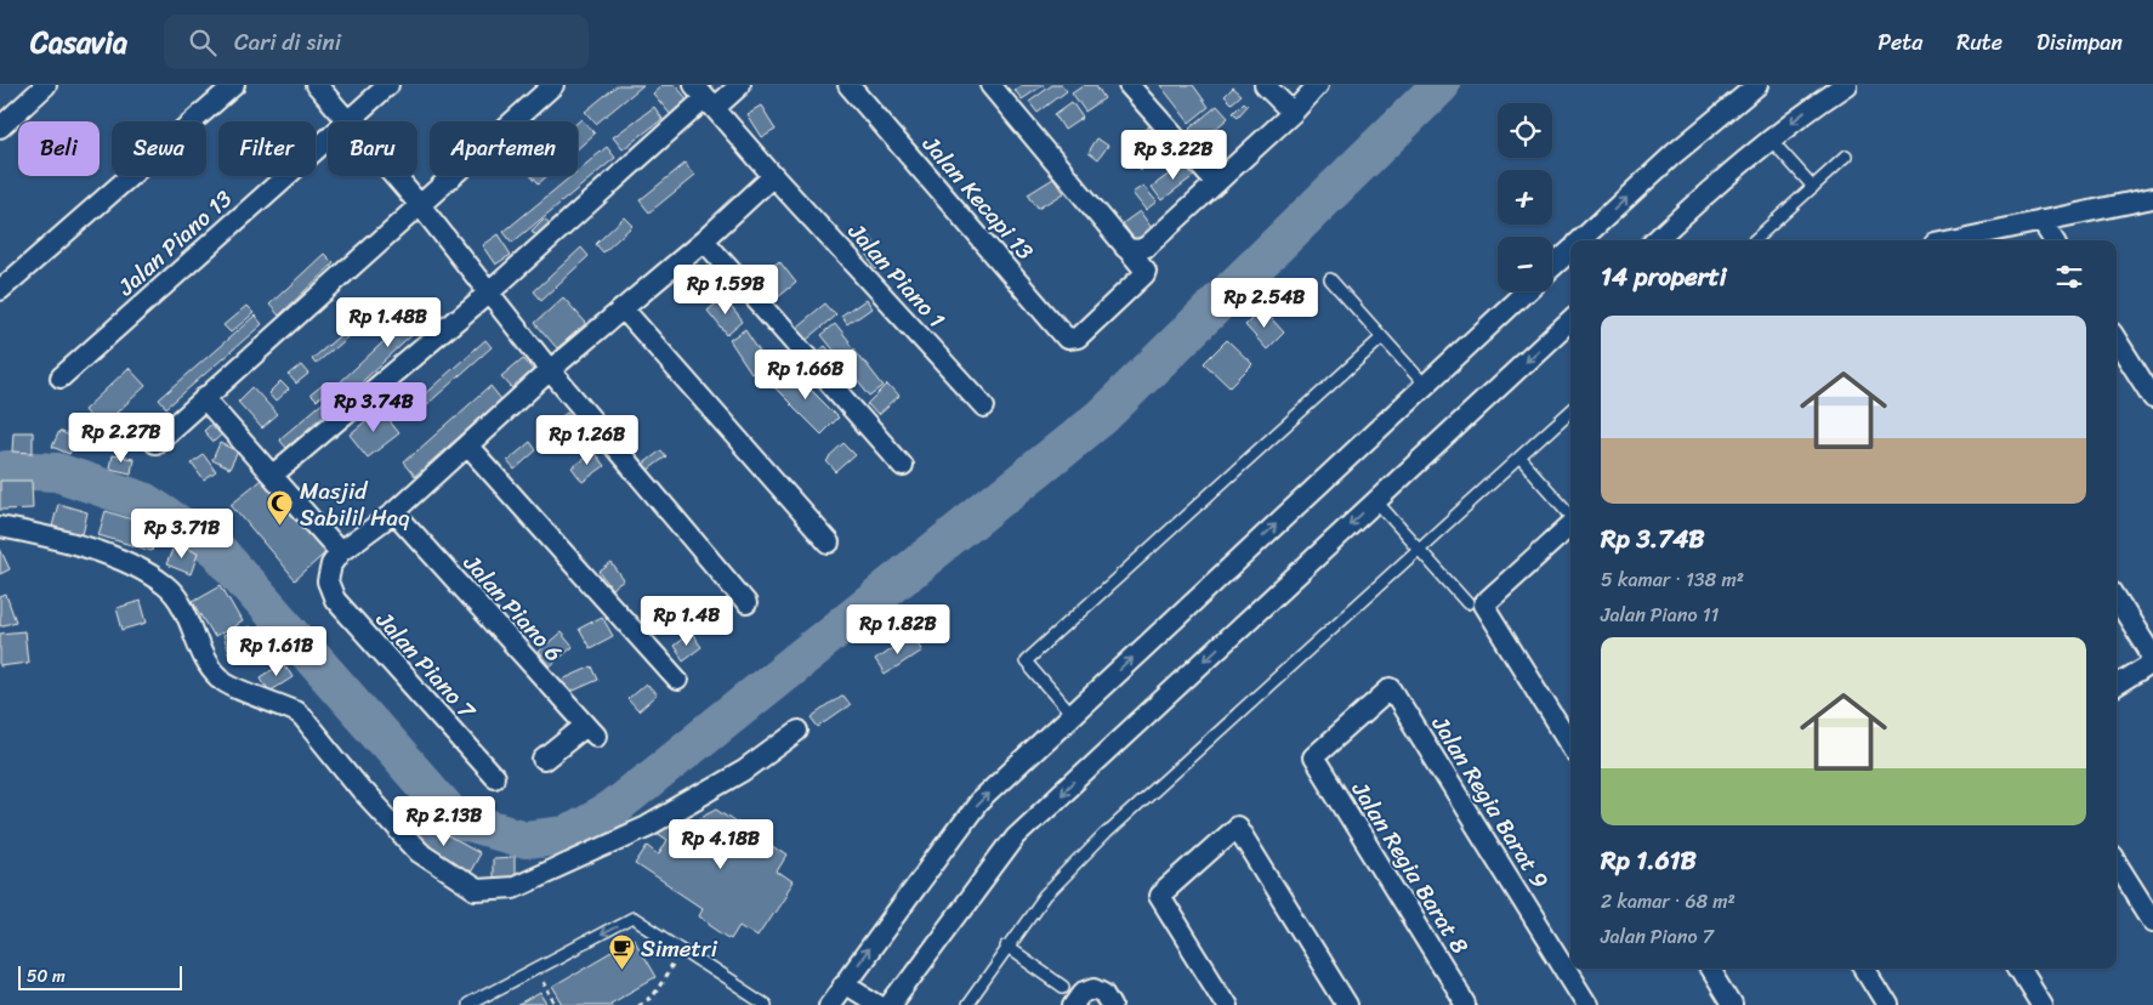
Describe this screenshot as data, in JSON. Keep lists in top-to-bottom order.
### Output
{
  "streets": {
    "street": [
      "Jalan Kecapi 13",
      "Jalan Piano 13",
      "Jalan Piano 1",
      "Jalan Piano 6",
      "Jalan Piano 7",
      "Jalan Regia Barat 9",
      "Jalan Regia Barat 8"
    ]
  },
  "crossings": [
    ["Jalan Regia Barat 9", "Jalan Regia Barat 8"]
  ],
  "places": {
    "mosque": ["Masjid Sabilil Haq"],
    "cafe": ["Simetri"]
  },
  "scale_bar": "50 m",
  "page": {
    "header": "Casavia",
    "search": "Cari di sini",
    "nav": ["Peta", "Rute", "Disimpan"],
    "map_buttons": ["+", "−"],
    "chip": [
      "Beli",
      "Sewa",
      "Filter",
      "Baru",
      "Apartemen"
    ],
    "price": [
      "Rp 3.22B",
      "Rp 1.59B",
      "Rp 2.54B",
      "Rp 1.48B",
      "Rp 1.66B",
      "Rp 3.74B",
      "Rp 2.27B",
      "Rp 1.26B",
      "Rp 3.71B",
      "Rp 1.4B",
      "Rp 1.82B",
      "Rp 1.61B",
      "Rp 2.13B",
      "Rp 4.18B"
    ],
    "heading": "14 properti",
    "list": [
      {
        "name": "Rp 3.74B",
        "note": "5 kamar · 138 m² · Jalan Piano 11"
      },
      {
        "name": "Rp 1.61B",
        "note": "2 kamar · 68 m² · Jalan Piano 7"
      }
    ],
    "scale": "50 m"
  }
}
